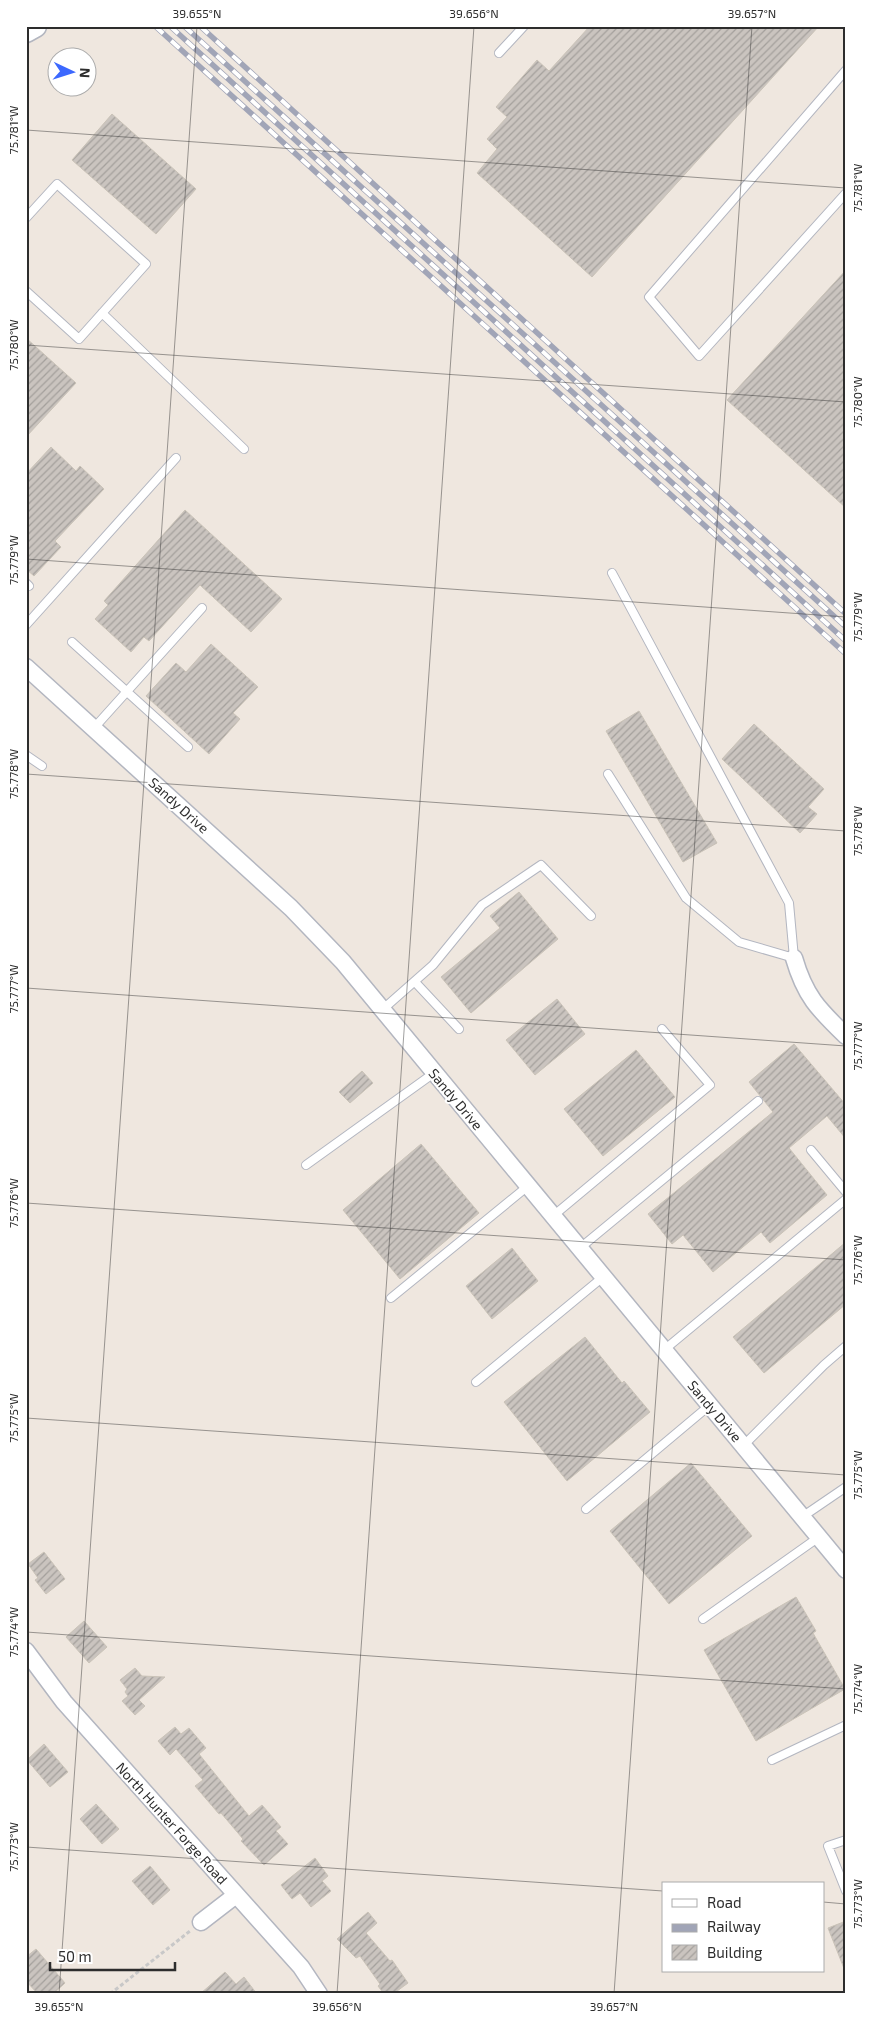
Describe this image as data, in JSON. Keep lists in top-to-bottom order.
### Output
{
  "streets": {
    "street": ["Sandy Drive", "North Hunter Forge Road"]
  },
  "legend": ["Road", "Railway", "Building"],
  "scale_bar": "50 m",
  "north": "right",
  "coordinates": [
    "39.655°N",
    "39.656°N",
    "39.657°N",
    "75.781°W",
    "75.780°W",
    "75.779°W",
    "75.778°W",
    "75.777°W",
    "75.776°W",
    "75.775°W",
    "75.774°W",
    "75.773°W"
  ]
}
